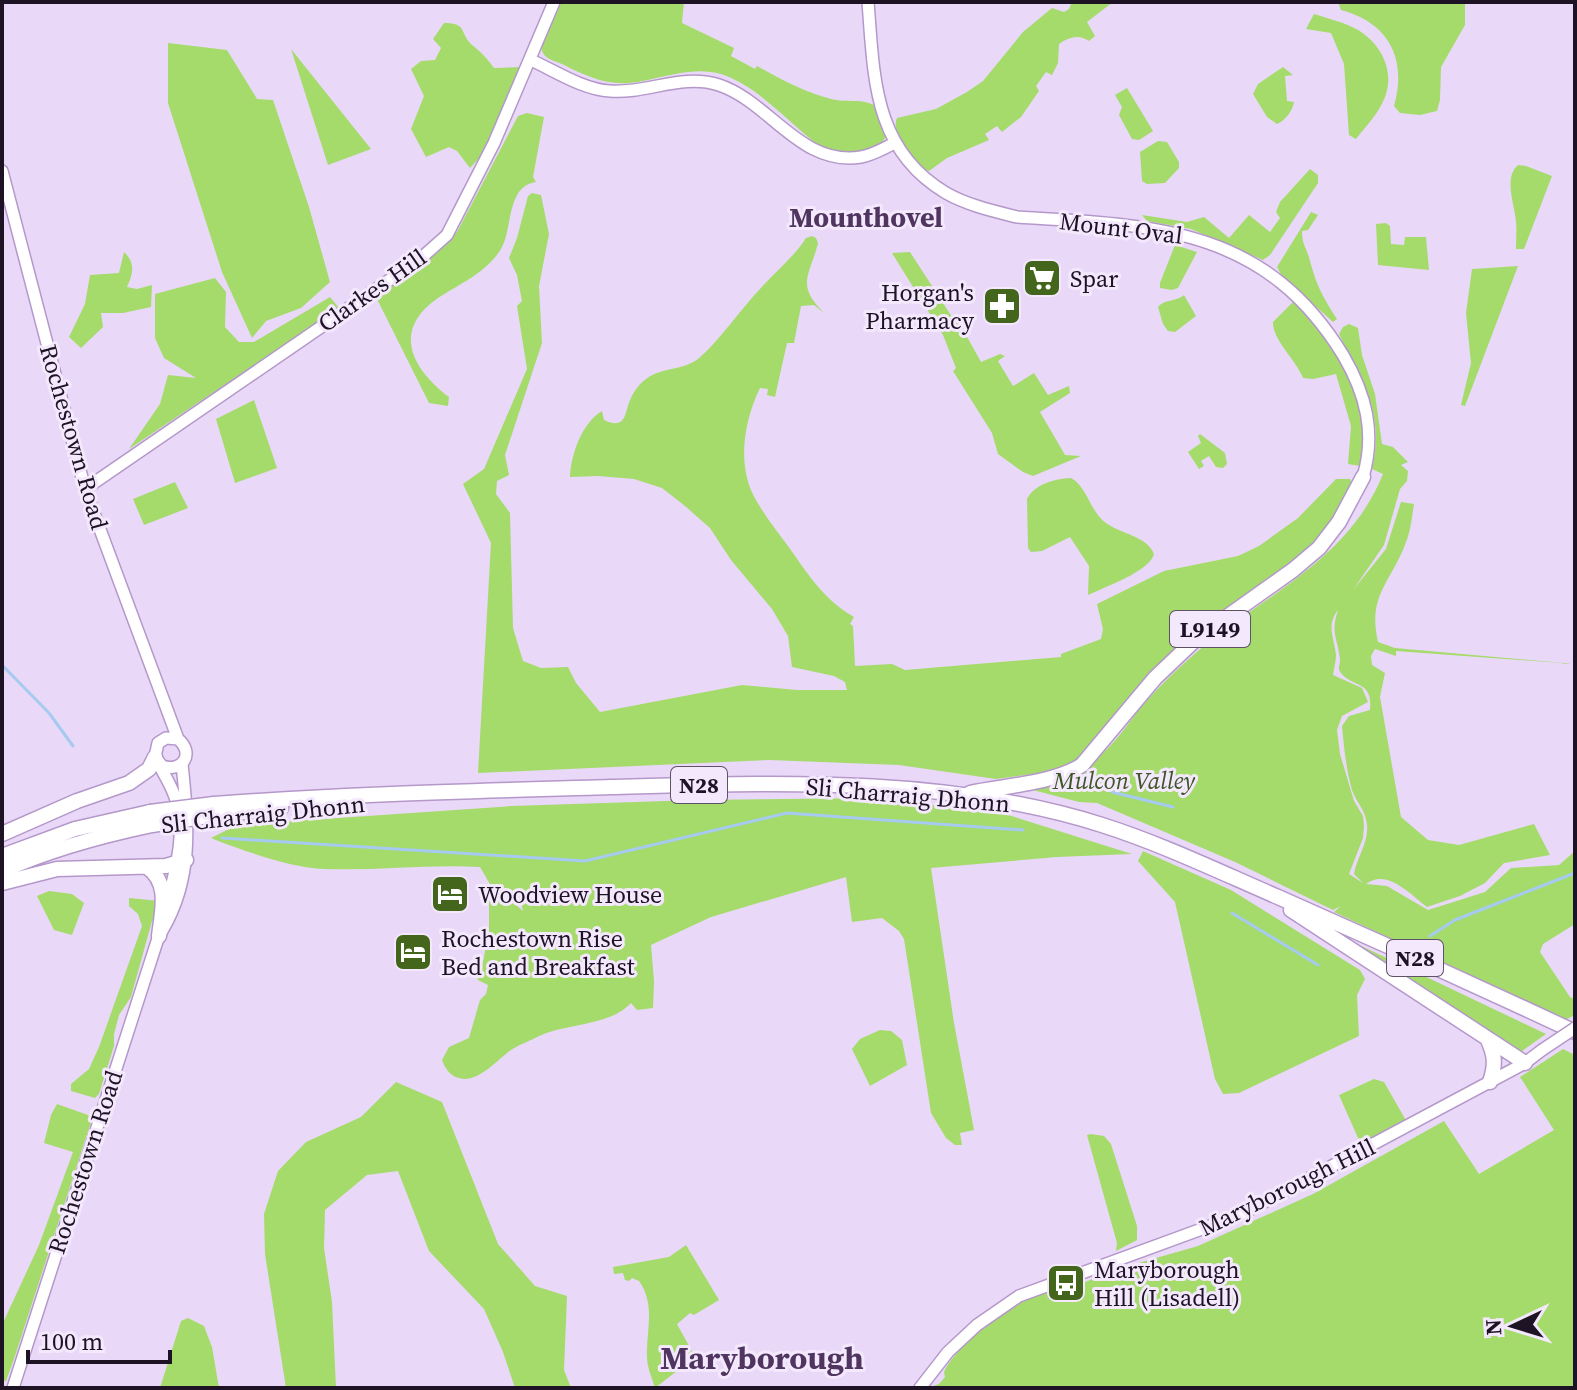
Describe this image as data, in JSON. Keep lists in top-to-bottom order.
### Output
{
  "streets": {
    "highway": ["L9149", "N28", "Sli Charraig Dhonn"],
    "street": [
      "Mount Oval",
      "Clarkes Hill",
      "Rochestown Road",
      "Maryborough Hill"
    ]
  },
  "crossings": [
    ["Mount Oval", "L9149"],
    ["Clarkes Hill", "Rochestown Road"],
    ["L9149", "Sli Charraig Dhonn"],
    ["N28", "Sli Charraig Dhonn"],
    ["N28", "Maryborough Hill"],
    ["Sli Charraig Dhonn", "Maryborough Hill"]
  ],
  "districts": ["Mounthovel", "Maryborough"],
  "parks": ["Mulcon Valley"],
  "places": {
    "supermarket": ["Spar"],
    "pharmacy": ["Horgan's Pharmacy"],
    "hotel": ["Woodview House", "Rochestown Rise Bed and Breakfast"],
    "bus stop": ["Maryborough Hill (Lisadell)"]
  },
  "scale_bar": "100 m",
  "north": "left"
}
